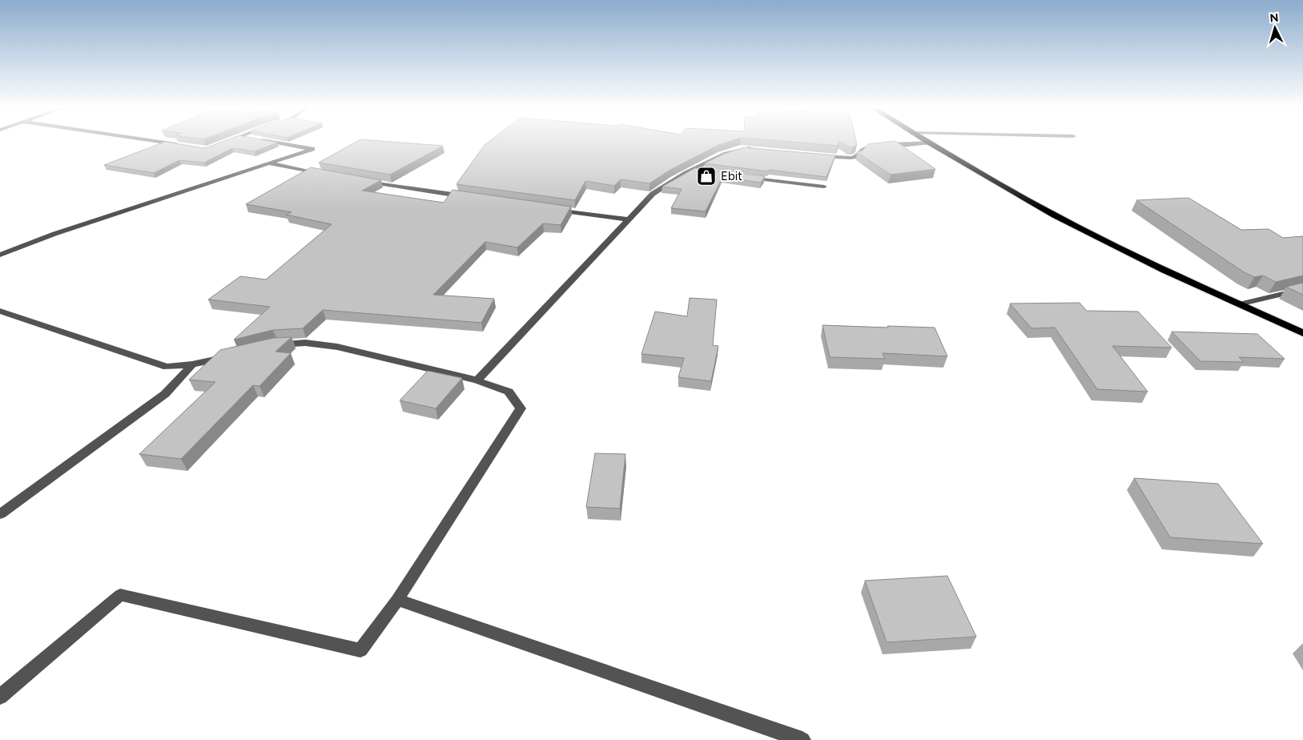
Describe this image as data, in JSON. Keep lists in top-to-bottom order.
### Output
{
  "places": {
    "shop": ["Ebit"]
  },
  "north": "top"
}
